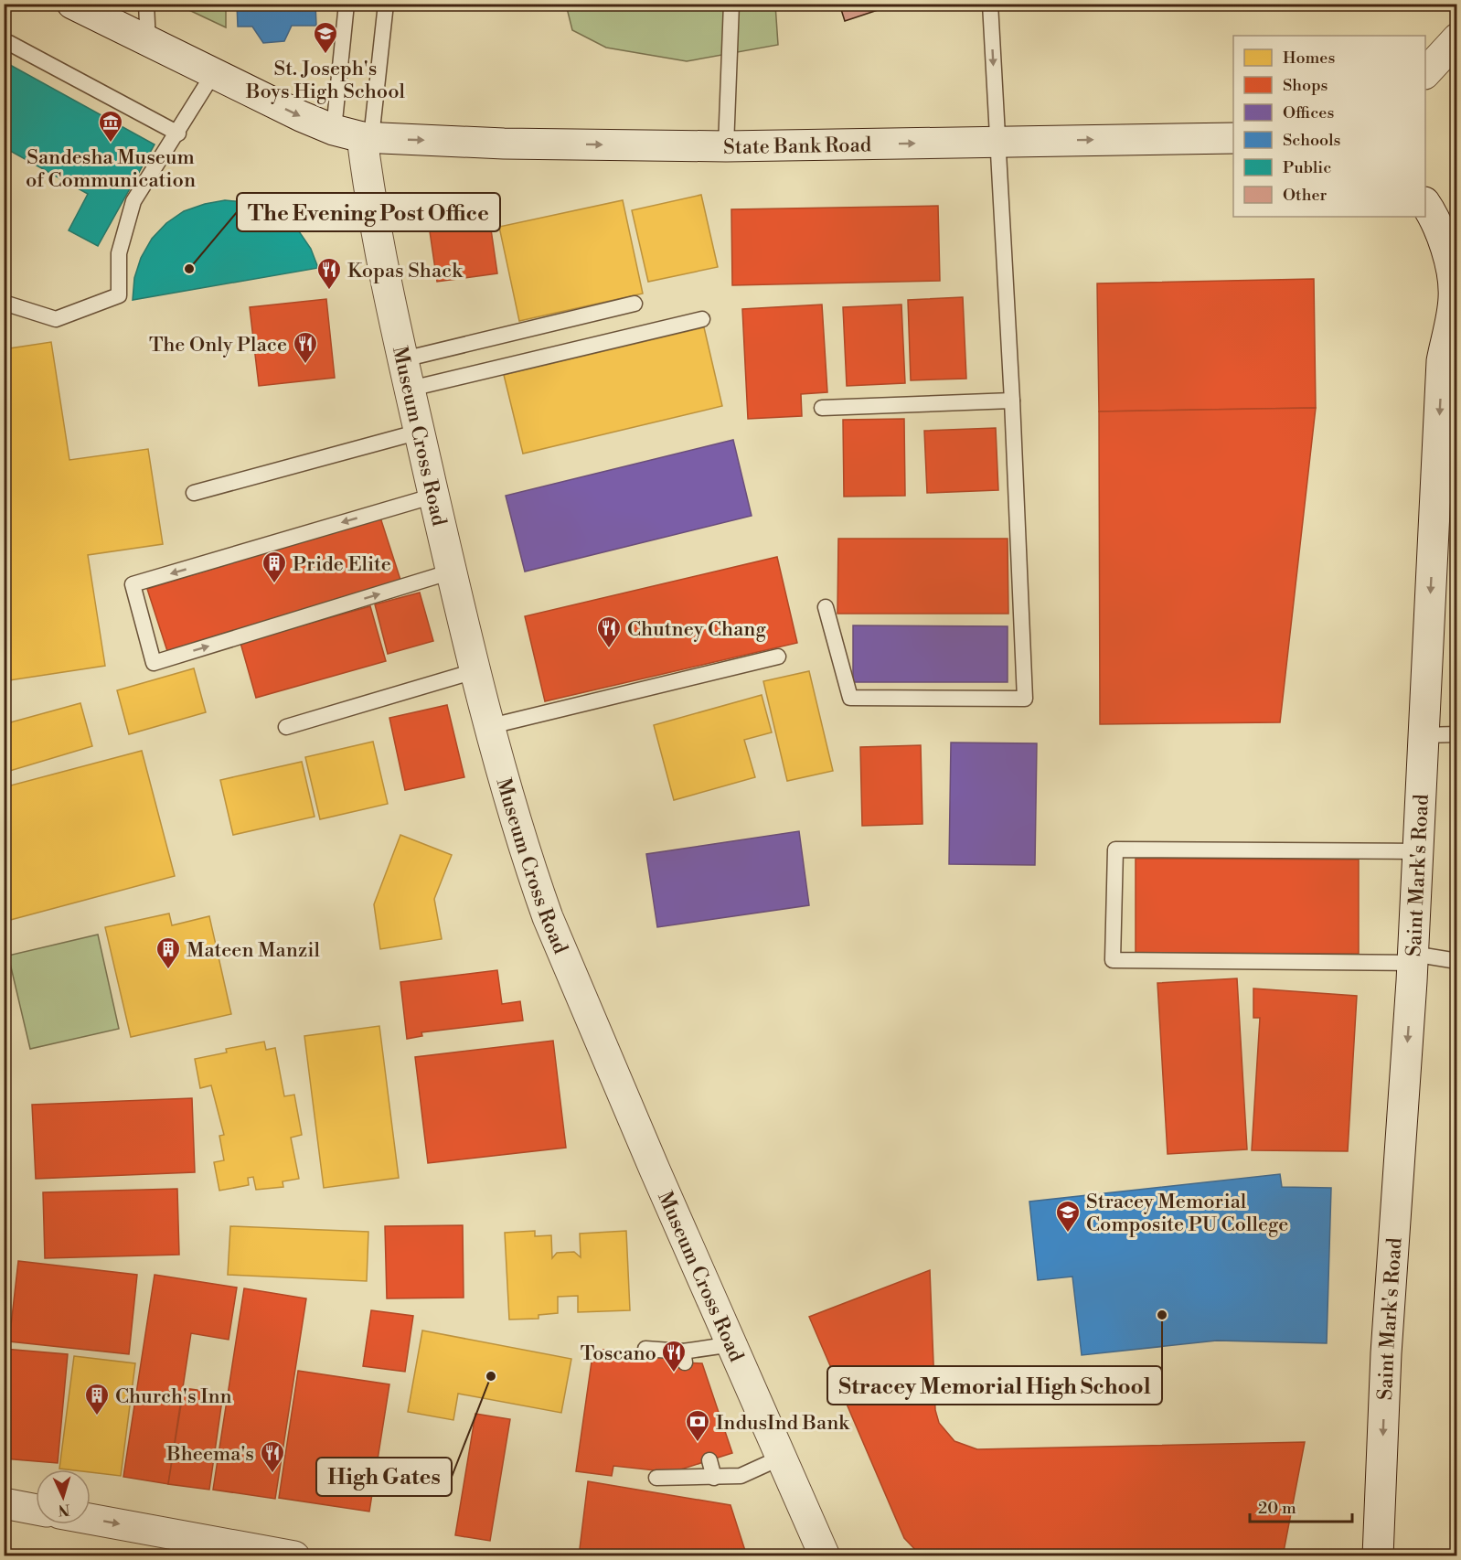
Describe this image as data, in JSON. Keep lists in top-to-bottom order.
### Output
{
  "streets": {
    "main road": ["State Bank Road", "Museum Cross Road", "Saint Mark's Road"]
  },
  "crossings": [
    ["State Bank Road", "Museum Cross Road"]
  ],
  "one_way": ["State Bank Road", "Saint Mark's Road"],
  "places": {
    "school or university": ["St. Joseph's Boys High School", "Stracey Memorial Composite PU College"],
    "museum": ["Sandesha Museum of Communication"],
    "other": ["The Evening Post Office", "Stracey Memorial High School", "High Gates"],
    "restaurant": [
      "Kopas Shack",
      "The Only Place",
      "Chutney Chang",
      "Toscano",
      "Bheema's"
    ],
    "building": ["Pride Elite", "Mateen Manzil", "Church's Inn"],
    "bank": ["IndusInd Bank"]
  },
  "legend": [
    "Homes",
    "Shops",
    "Offices",
    "Schools",
    "Public",
    "Other"
  ],
  "scale_bar": "20 m",
  "north": "bottom"
}
